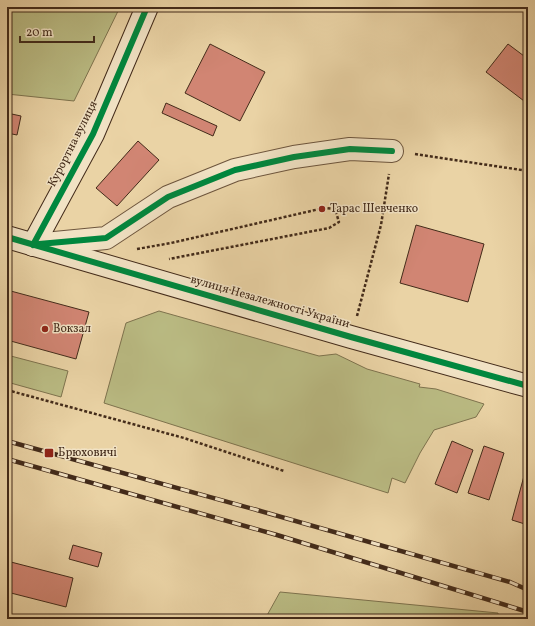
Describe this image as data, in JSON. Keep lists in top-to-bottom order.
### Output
{
  "streets": {
    "main road": ["Курортна вулиця", "вулиця Незалежності України"]
  },
  "crossings": [
    ["Курортна вулиця", "вулиця Незалежності України"]
  ],
  "places": {
    "other": ["Тарас Шевченко", "Вокзал"],
    "transit": ["Брюховичі"]
  },
  "scale_bar": "20 m"
}
